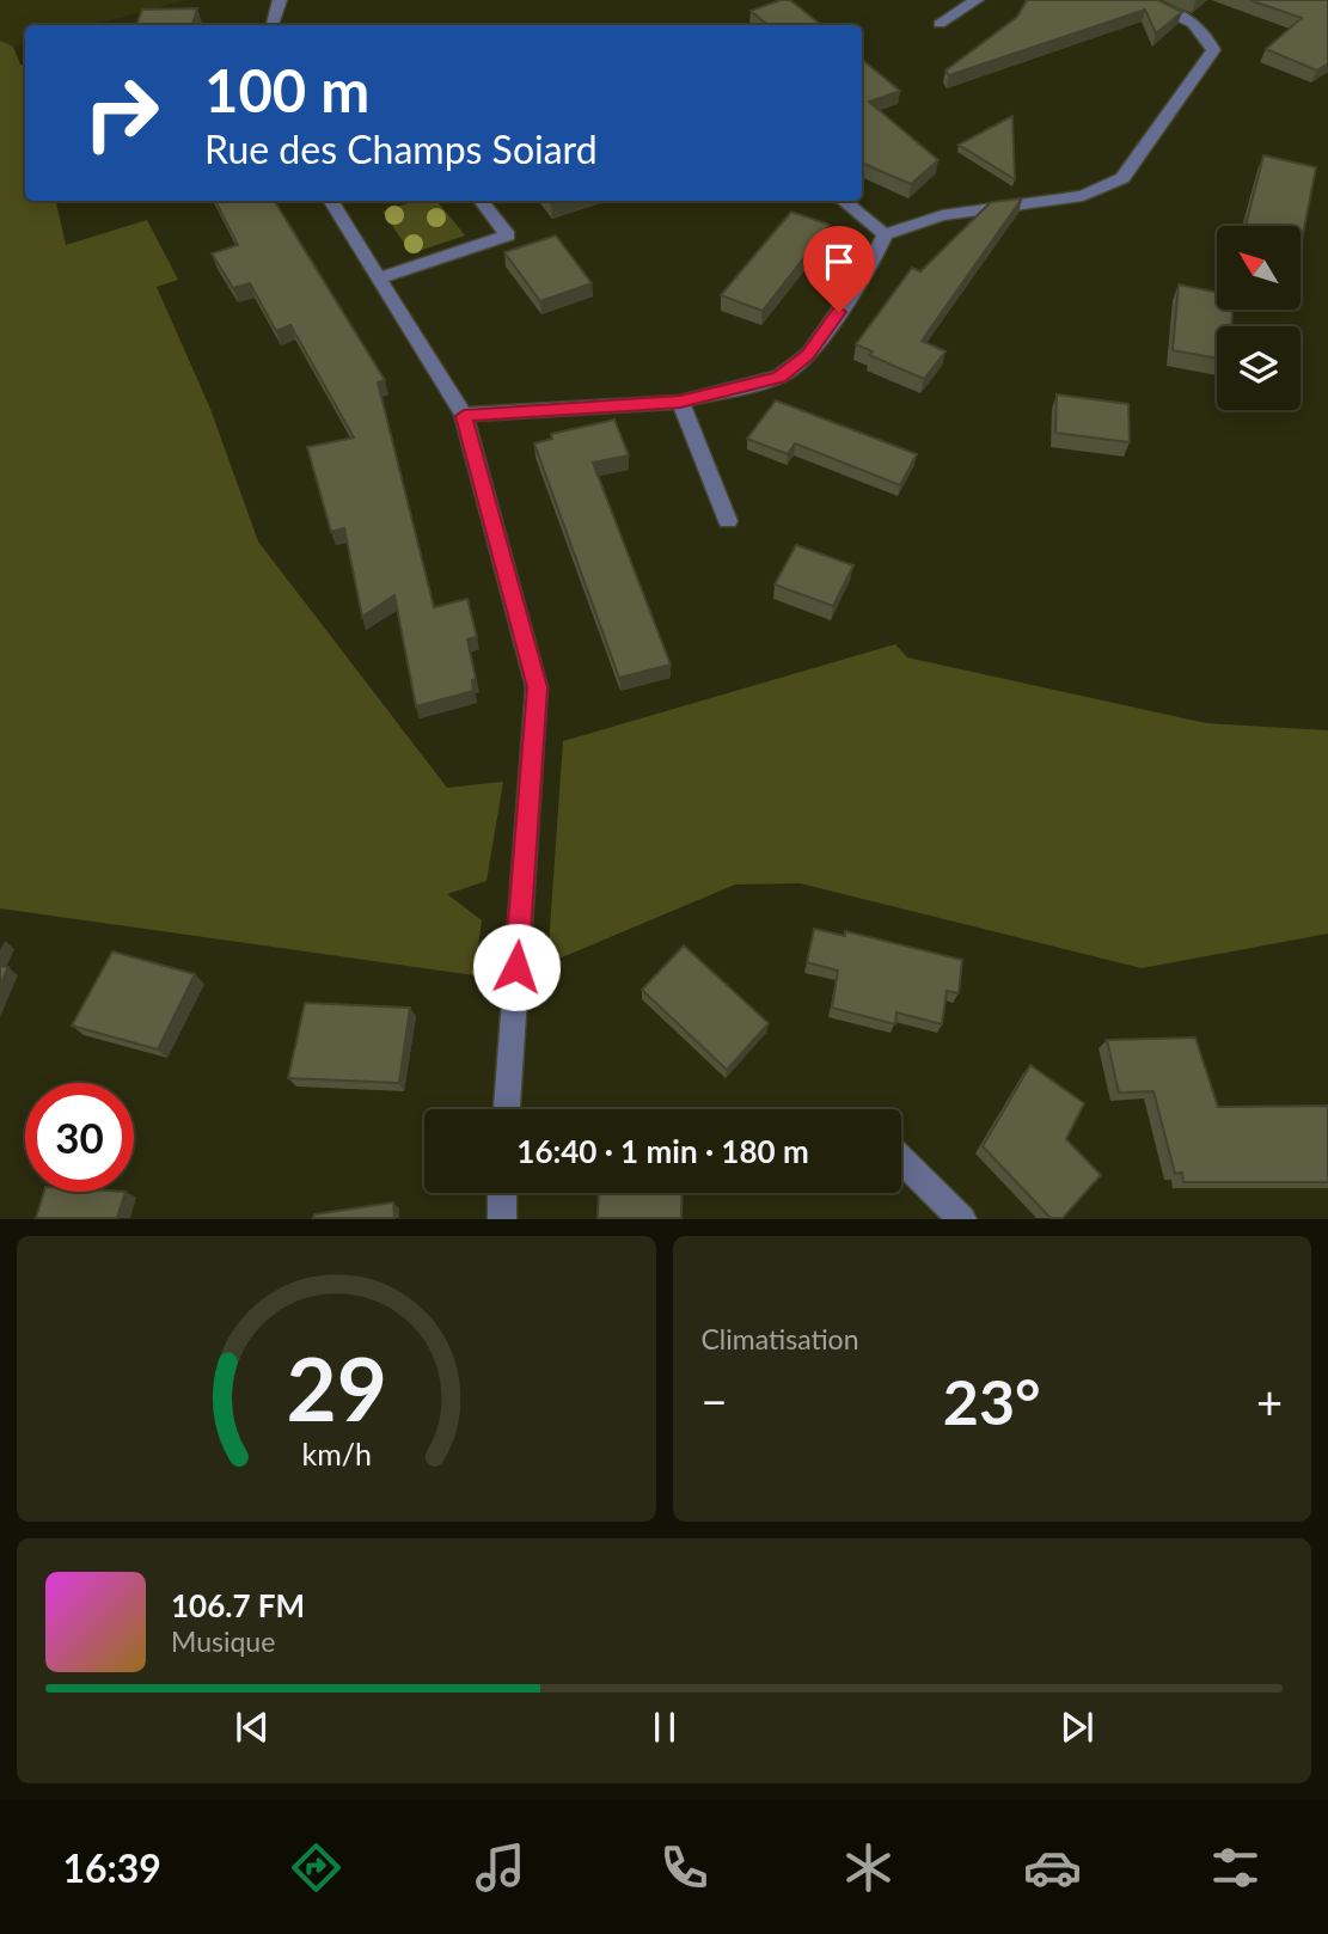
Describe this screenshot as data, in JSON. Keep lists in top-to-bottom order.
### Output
{
  "north": "top left",
  "page": {
    "turn": ["100 m", "Rue des Champs Soiard"],
    "limit": "30",
    "trip": "16:40 · 1 min · 180 m",
    "tile": "Climatisation",
    "heat": ["−", "23°", "+"],
    "song": ["106.7 FM", "Musique"],
    "tabs": "16:39",
    "gauge": ["29", "km/h"]
  }
}
